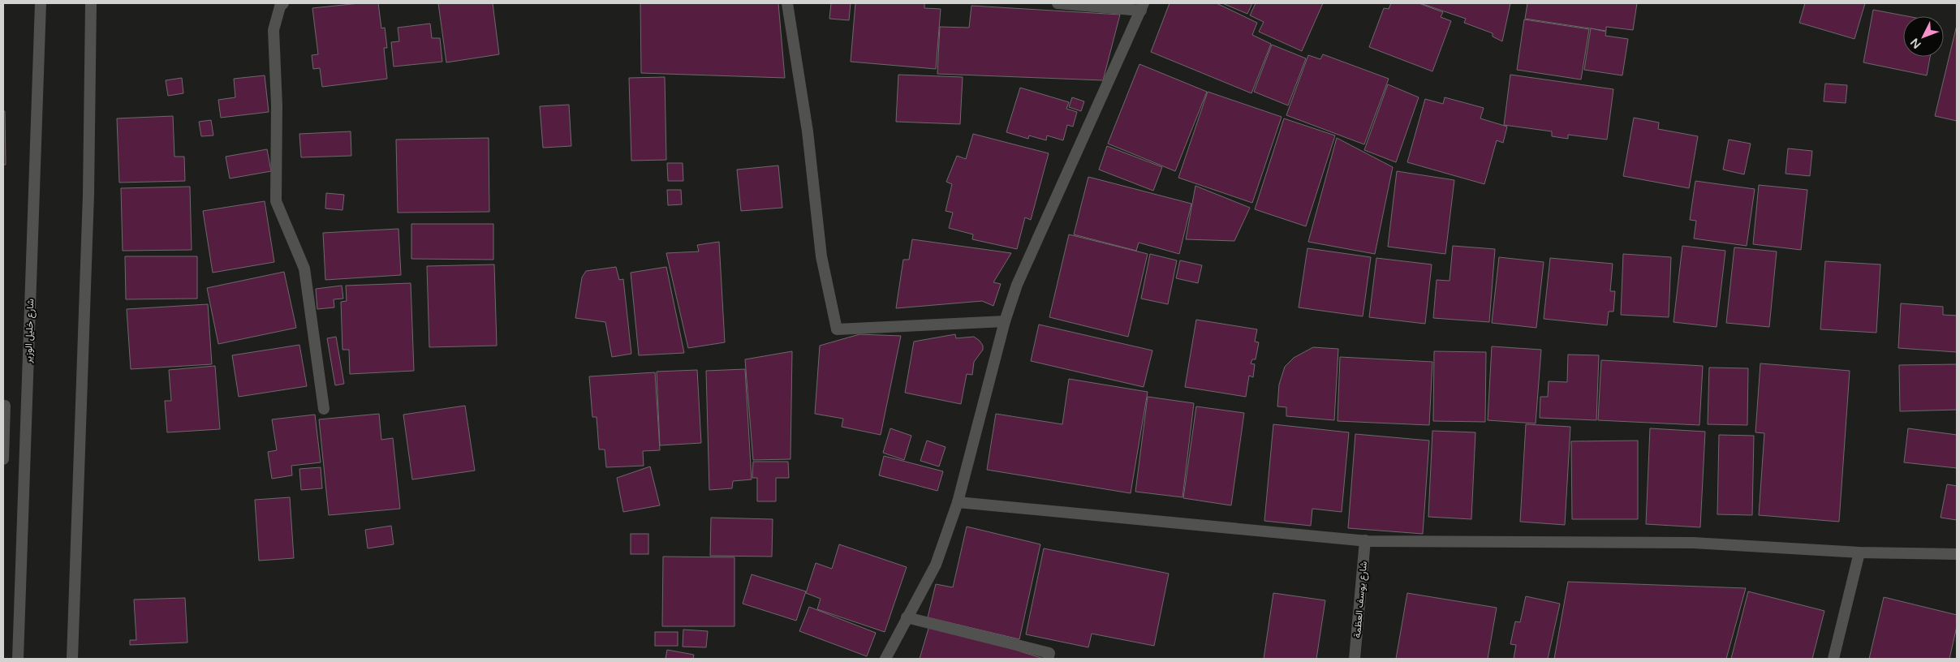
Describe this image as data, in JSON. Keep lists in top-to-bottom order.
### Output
{
  "streets": {
    "street": ["شارع خليل الوزير", "شارع يوسف العظمة"]
  },
  "north": "bottom left"
}
